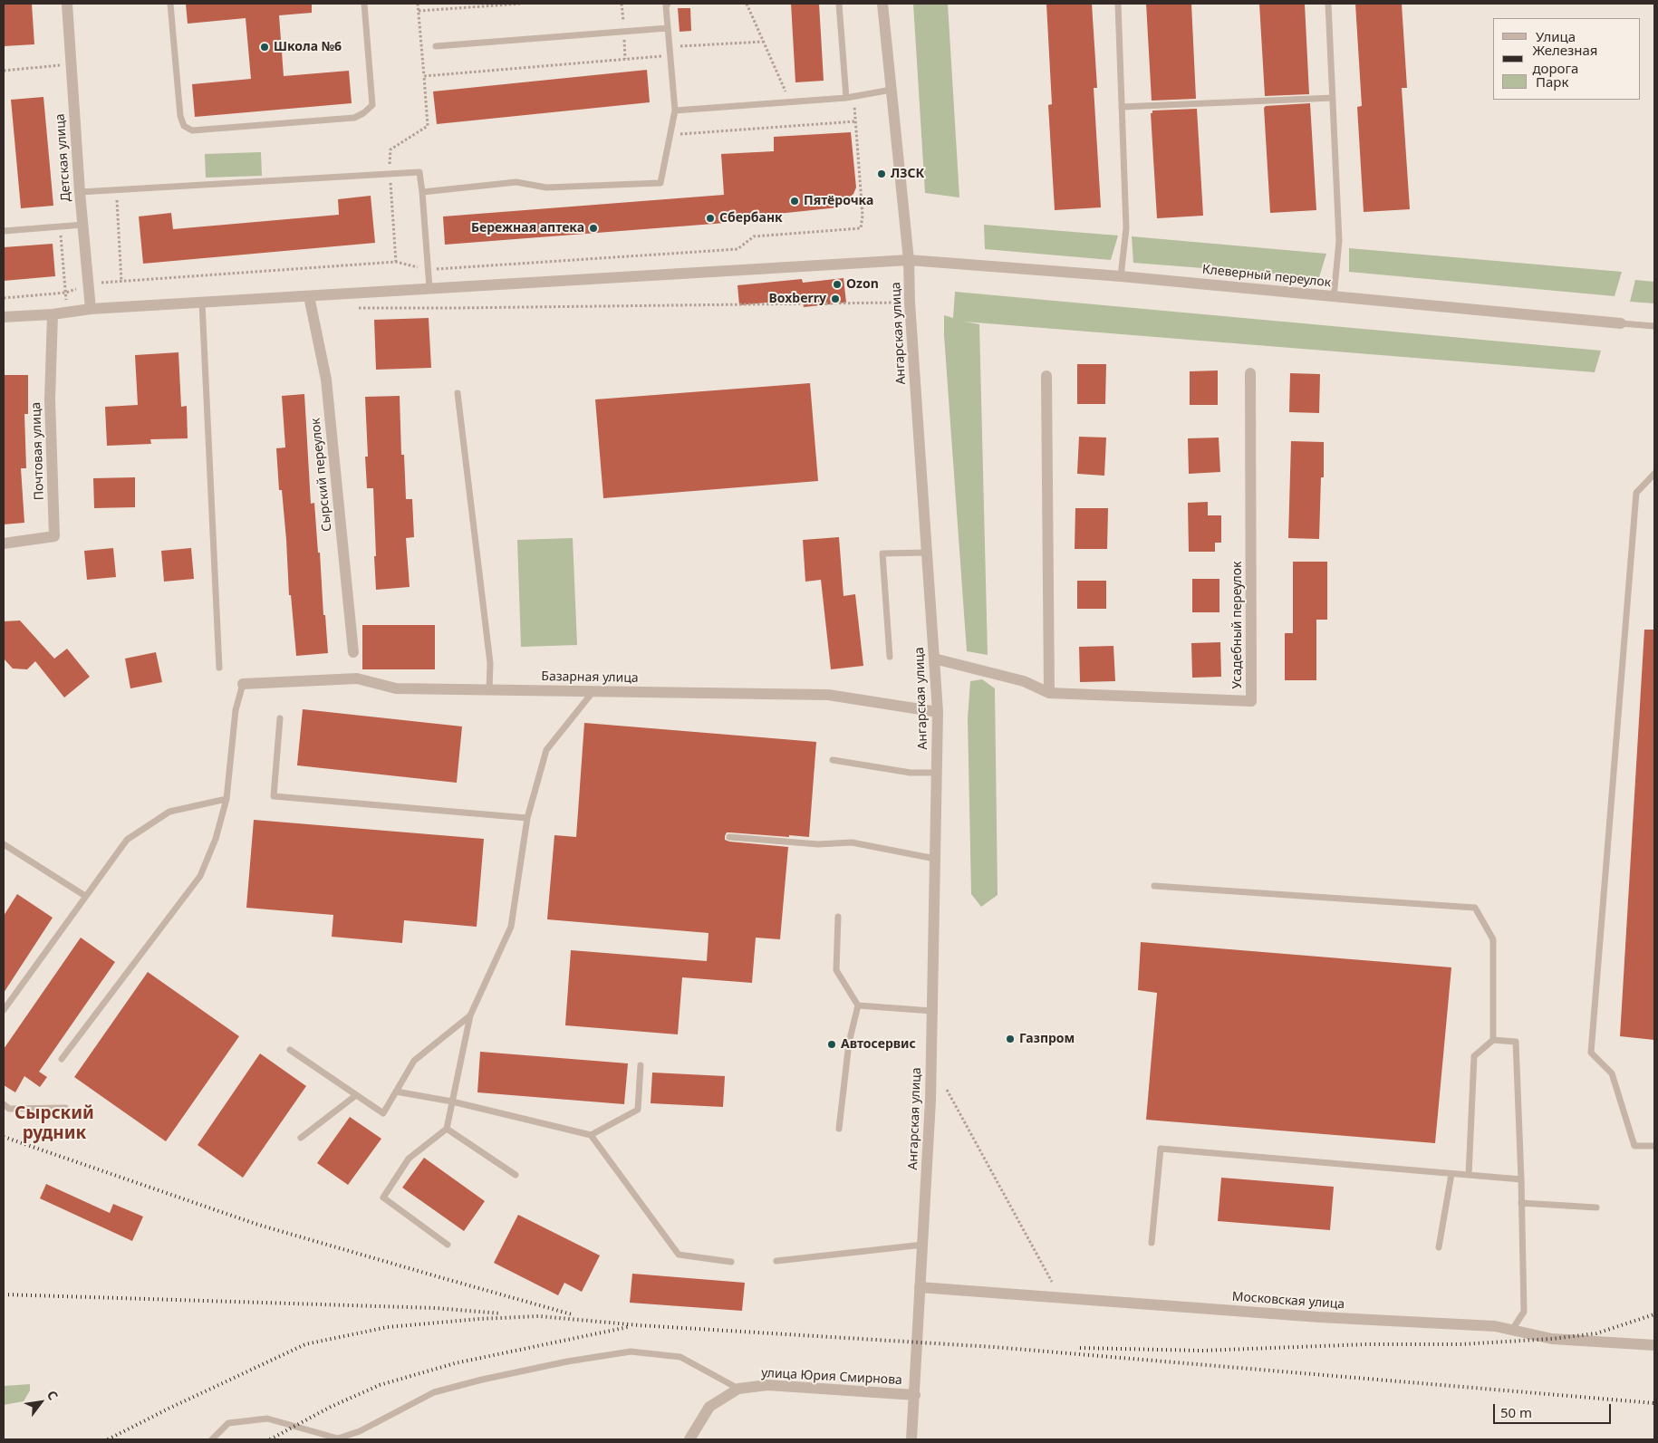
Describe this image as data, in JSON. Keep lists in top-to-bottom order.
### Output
{
  "streets": {
    "street": [
      "Детская улица",
      "Клеверный переулок",
      "Ангарская улица",
      "Почтовая улица",
      "Сырский переулок",
      "Усадебный переулок",
      "Базарная улица",
      "Московская улица",
      "улица Юрия Смирнова"
    ]
  },
  "crossings": [
    ["Детская улица", "Клеверный переулок"],
    ["Клеверный переулок", "Ангарская улица"],
    ["Клеверный переулок", "Почтовая улица"],
    ["Клеверный переулок", "Сырский переулок"],
    ["Ангарская улица", "Усадебный переулок"],
    ["Ангарская улица", "Базарная улица"],
    ["Ангарская улица", "Московская улица"],
    ["Ангарская улица", "улица Юрия Смирнова"]
  ],
  "districts": ["Сырский рудник"],
  "places": [
    "Школа №6",
    "ЛЗСК",
    "Пятёрочка",
    "Сбербанк",
    "Бережная аптека",
    "Ozon",
    "Boxberry",
    "Газпром",
    "Автосервис"
  ],
  "legend": ["Улица", "Железная дорога", "Парк"],
  "scale_bar": "50 m",
  "north": "top right"
}
